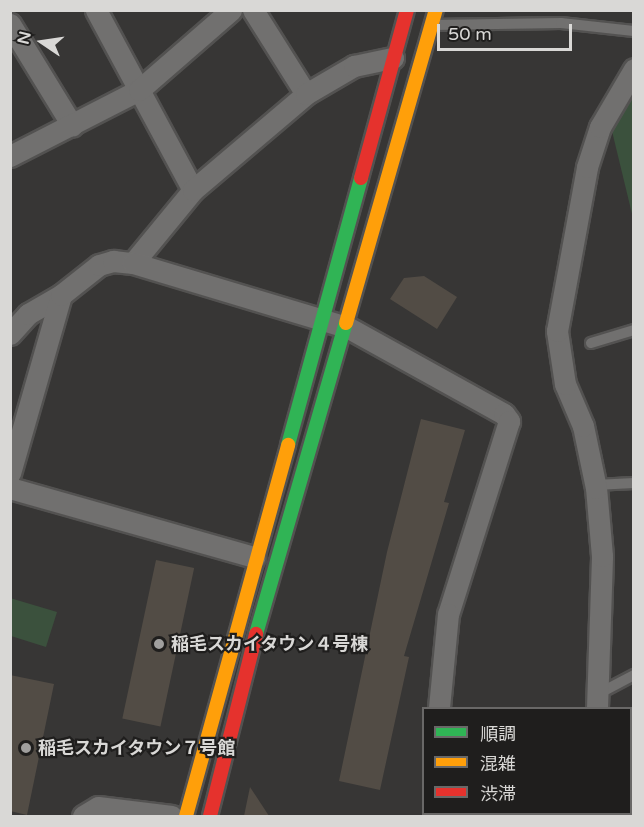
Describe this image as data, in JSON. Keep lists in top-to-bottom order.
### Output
{
  "places": ["稲毛スカイタウン４号棟", "稲毛スカイタウン７号館"],
  "legend": ["順調", "混雑", "渋滞"],
  "scale_bar": "50 m",
  "north": "left"
}
